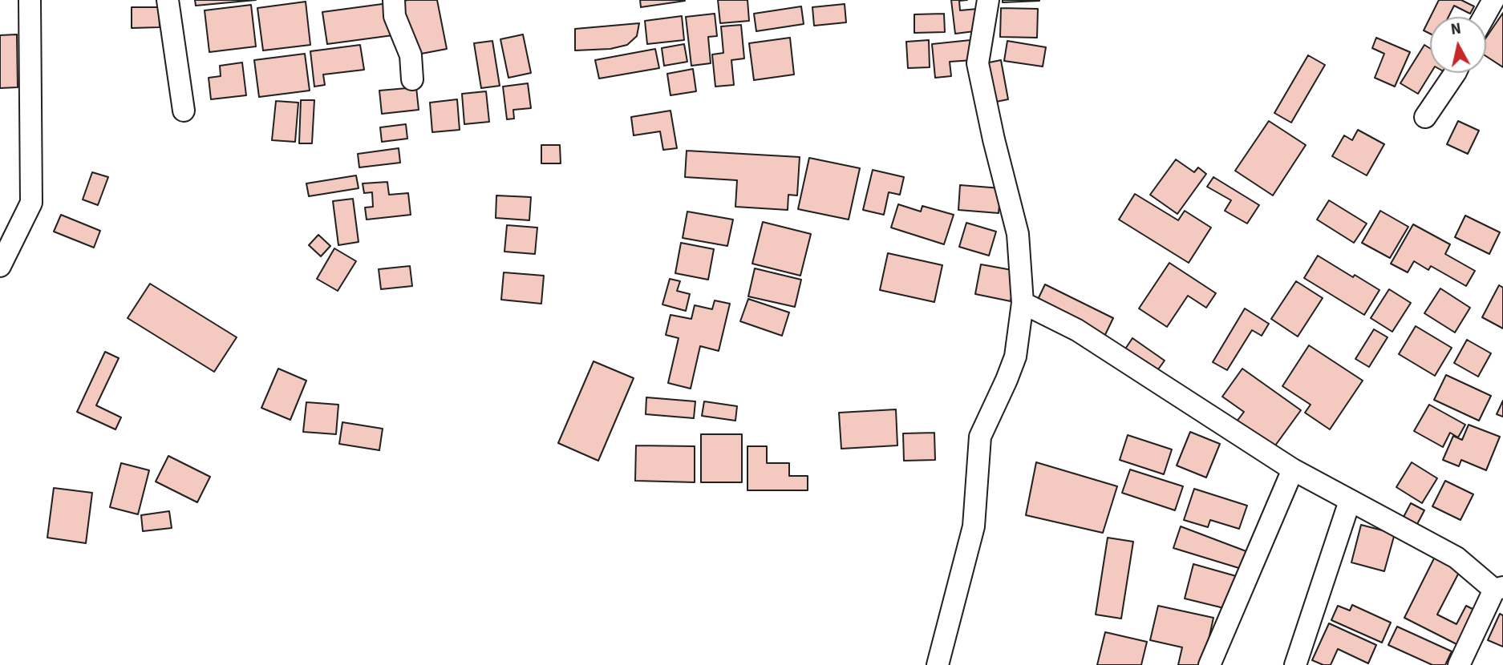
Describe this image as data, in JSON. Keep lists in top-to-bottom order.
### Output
{
  "north": "top"
}
